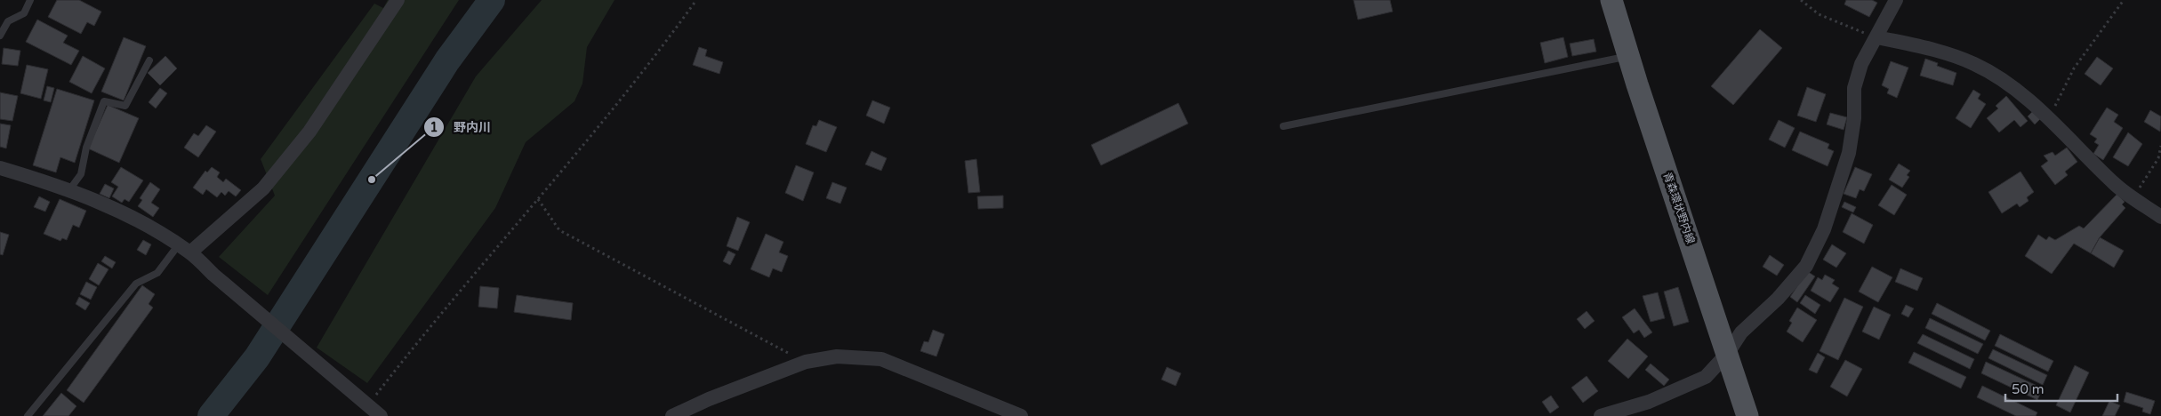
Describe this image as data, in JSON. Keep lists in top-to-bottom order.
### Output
{
  "streets": {
    "main road": ["青森環状野内線"]
  },
  "places": ["野内川"],
  "scale_bar": "50 m"
}
